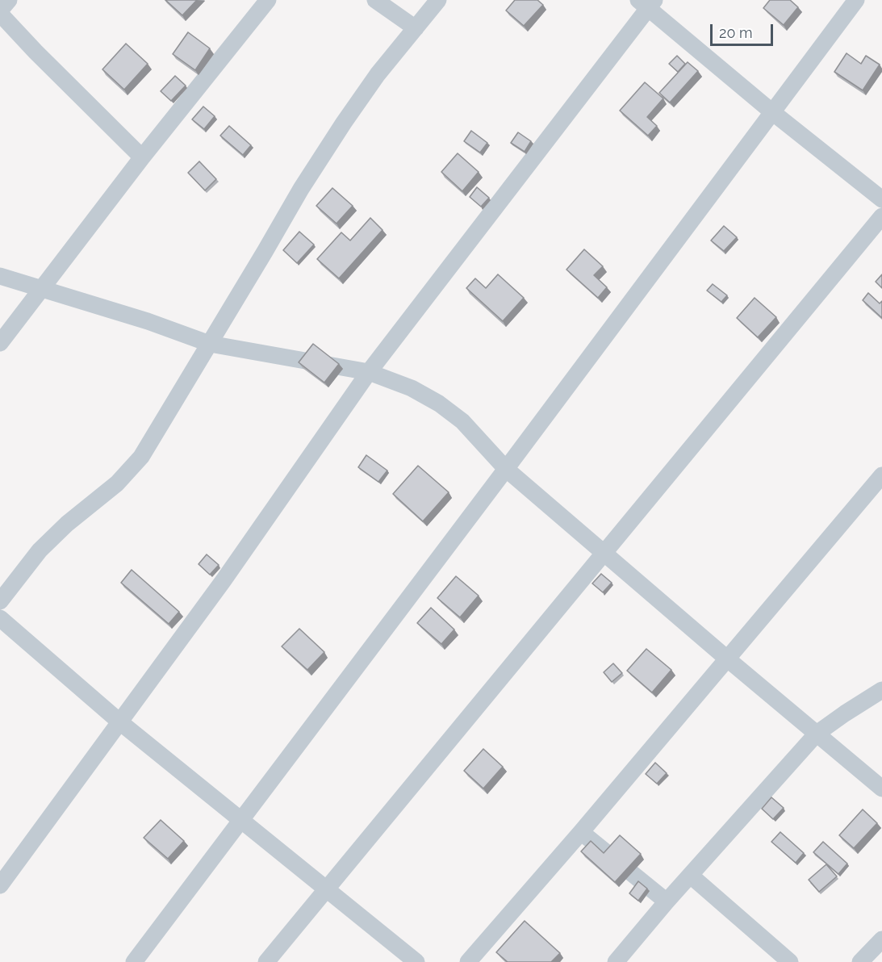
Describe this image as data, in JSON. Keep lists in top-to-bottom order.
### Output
{
  "scale_bar": "20 m"
}
